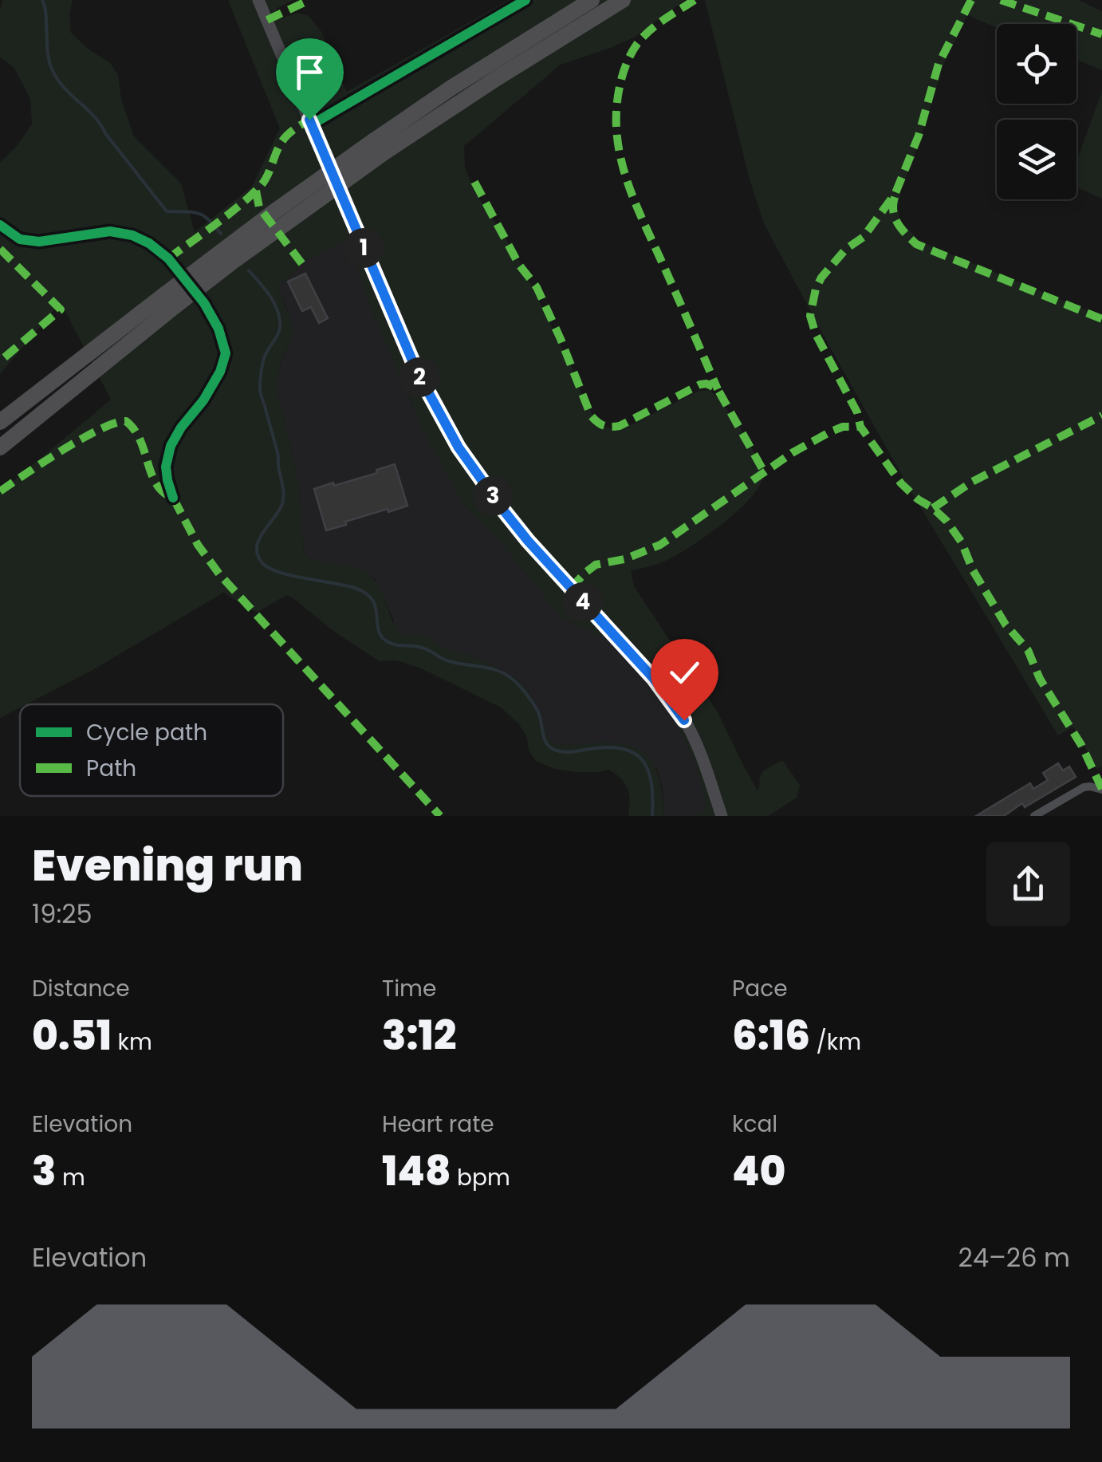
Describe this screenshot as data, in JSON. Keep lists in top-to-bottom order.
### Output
{
  "legend": ["Cycle path", "Path"],
  "page": {
    "pins": [
      "1",
      "2",
      "3",
      "4"
    ],
    "heading": ["Evening run", "19:25"],
    "stats": [
      ["Distance", "0.51 km"],
      ["Time", "3:12"],
      ["Pace", "6:16 /km"],
      ["Elevation", "3 m"],
      ["Heart rate", "148 bpm"],
      ["kcal", "40"]
    ],
    "chart": ["Elevation", "24–26 m"]
  }
}
